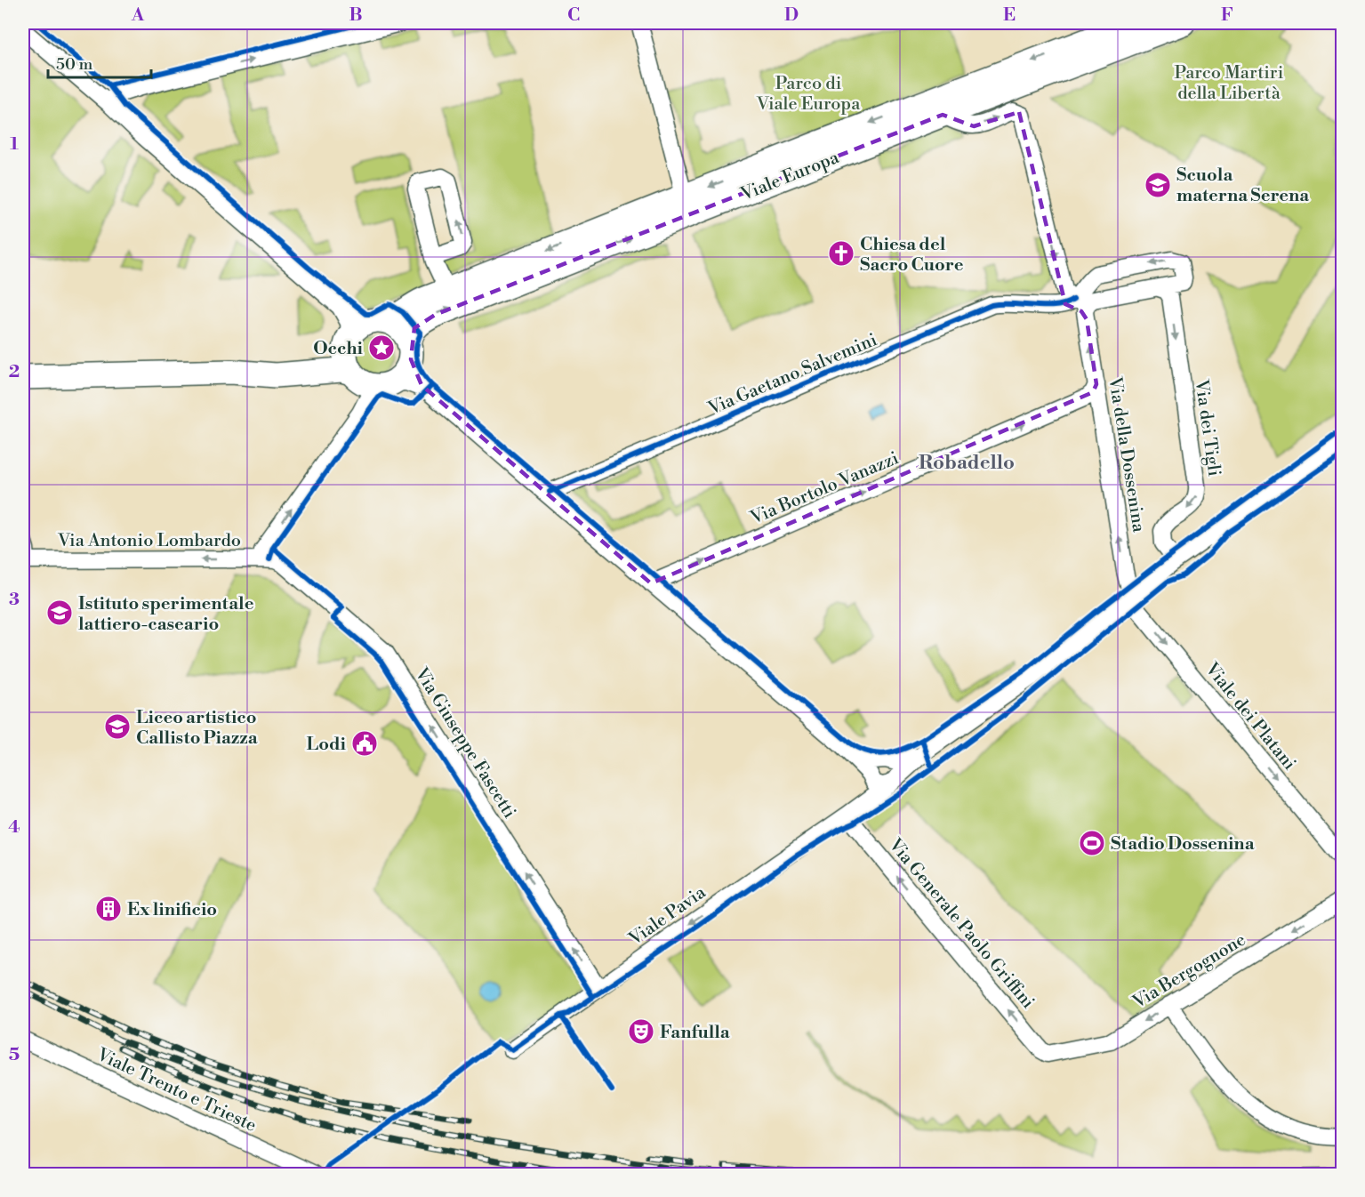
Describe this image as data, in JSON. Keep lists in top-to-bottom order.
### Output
{
  "streets": {
    "street": [
      "Viale Europa",
      "Via Gaetano Salvemini",
      "Via dei Tigli",
      "Via della Dossenina",
      "Via Bortolo Vanazzi",
      "Via Antonio Lombardo",
      "Viale dei Platani",
      "Via Giuseppe Fascetti",
      "Viale Pavia",
      "Via Generale Paolo Griffini",
      "Via Bergognone",
      "Viale Trento e Trieste"
    ]
  },
  "crossings": [
    ["Viale Europa", "Via Antonio Lombardo"],
    ["Via Gaetano Salvemini", "Via dei Tigli"],
    ["Via Gaetano Salvemini", "Via della Dossenina"],
    ["Via della Dossenina", "Via Bortolo Vanazzi"],
    ["Via della Dossenina", "Viale dei Platani"],
    ["Via Antonio Lombardo", "Via Giuseppe Fascetti"],
    ["Via Giuseppe Fascetti", "Viale Pavia"],
    ["Viale Pavia", "Via Generale Paolo Griffini"],
    ["Via Generale Paolo Griffini", "Via Bergognone"]
  ],
  "one_way": [
    "Via dei Tigli",
    "Via della Dossenina",
    "Via Bortolo Vanazzi",
    "Viale dei Platani",
    "Via Giuseppe Fascetti",
    "Viale Pavia",
    "Via Generale Paolo Griffini",
    "Via Bergognone"
  ],
  "districts": ["Robadello"],
  "parks": ["Parco Martiri della Libertà", "Parco di Viale Europa"],
  "places": {
    "school or university": ["Scuola materna Serena", "Istituto sperimentale lattiero-caseario", "Liceo artistico Callisto Piazza"],
    "church": ["Chiesa del Sacro Cuore"],
    "place": ["Occhi"],
    "public building": ["Lodi"],
    "sports": ["Stadio Dossenina"],
    "building": ["Ex linificio"],
    "theatre": ["Fanfulla"]
  },
  "scale_bar": "50 m",
  "grid": {
    "columns": [
      "A",
      "B",
      "C",
      "D",
      "E",
      "F"
    ],
    "rows": [
      "1",
      "2",
      "3",
      "4",
      "5"
    ]
  }
}
